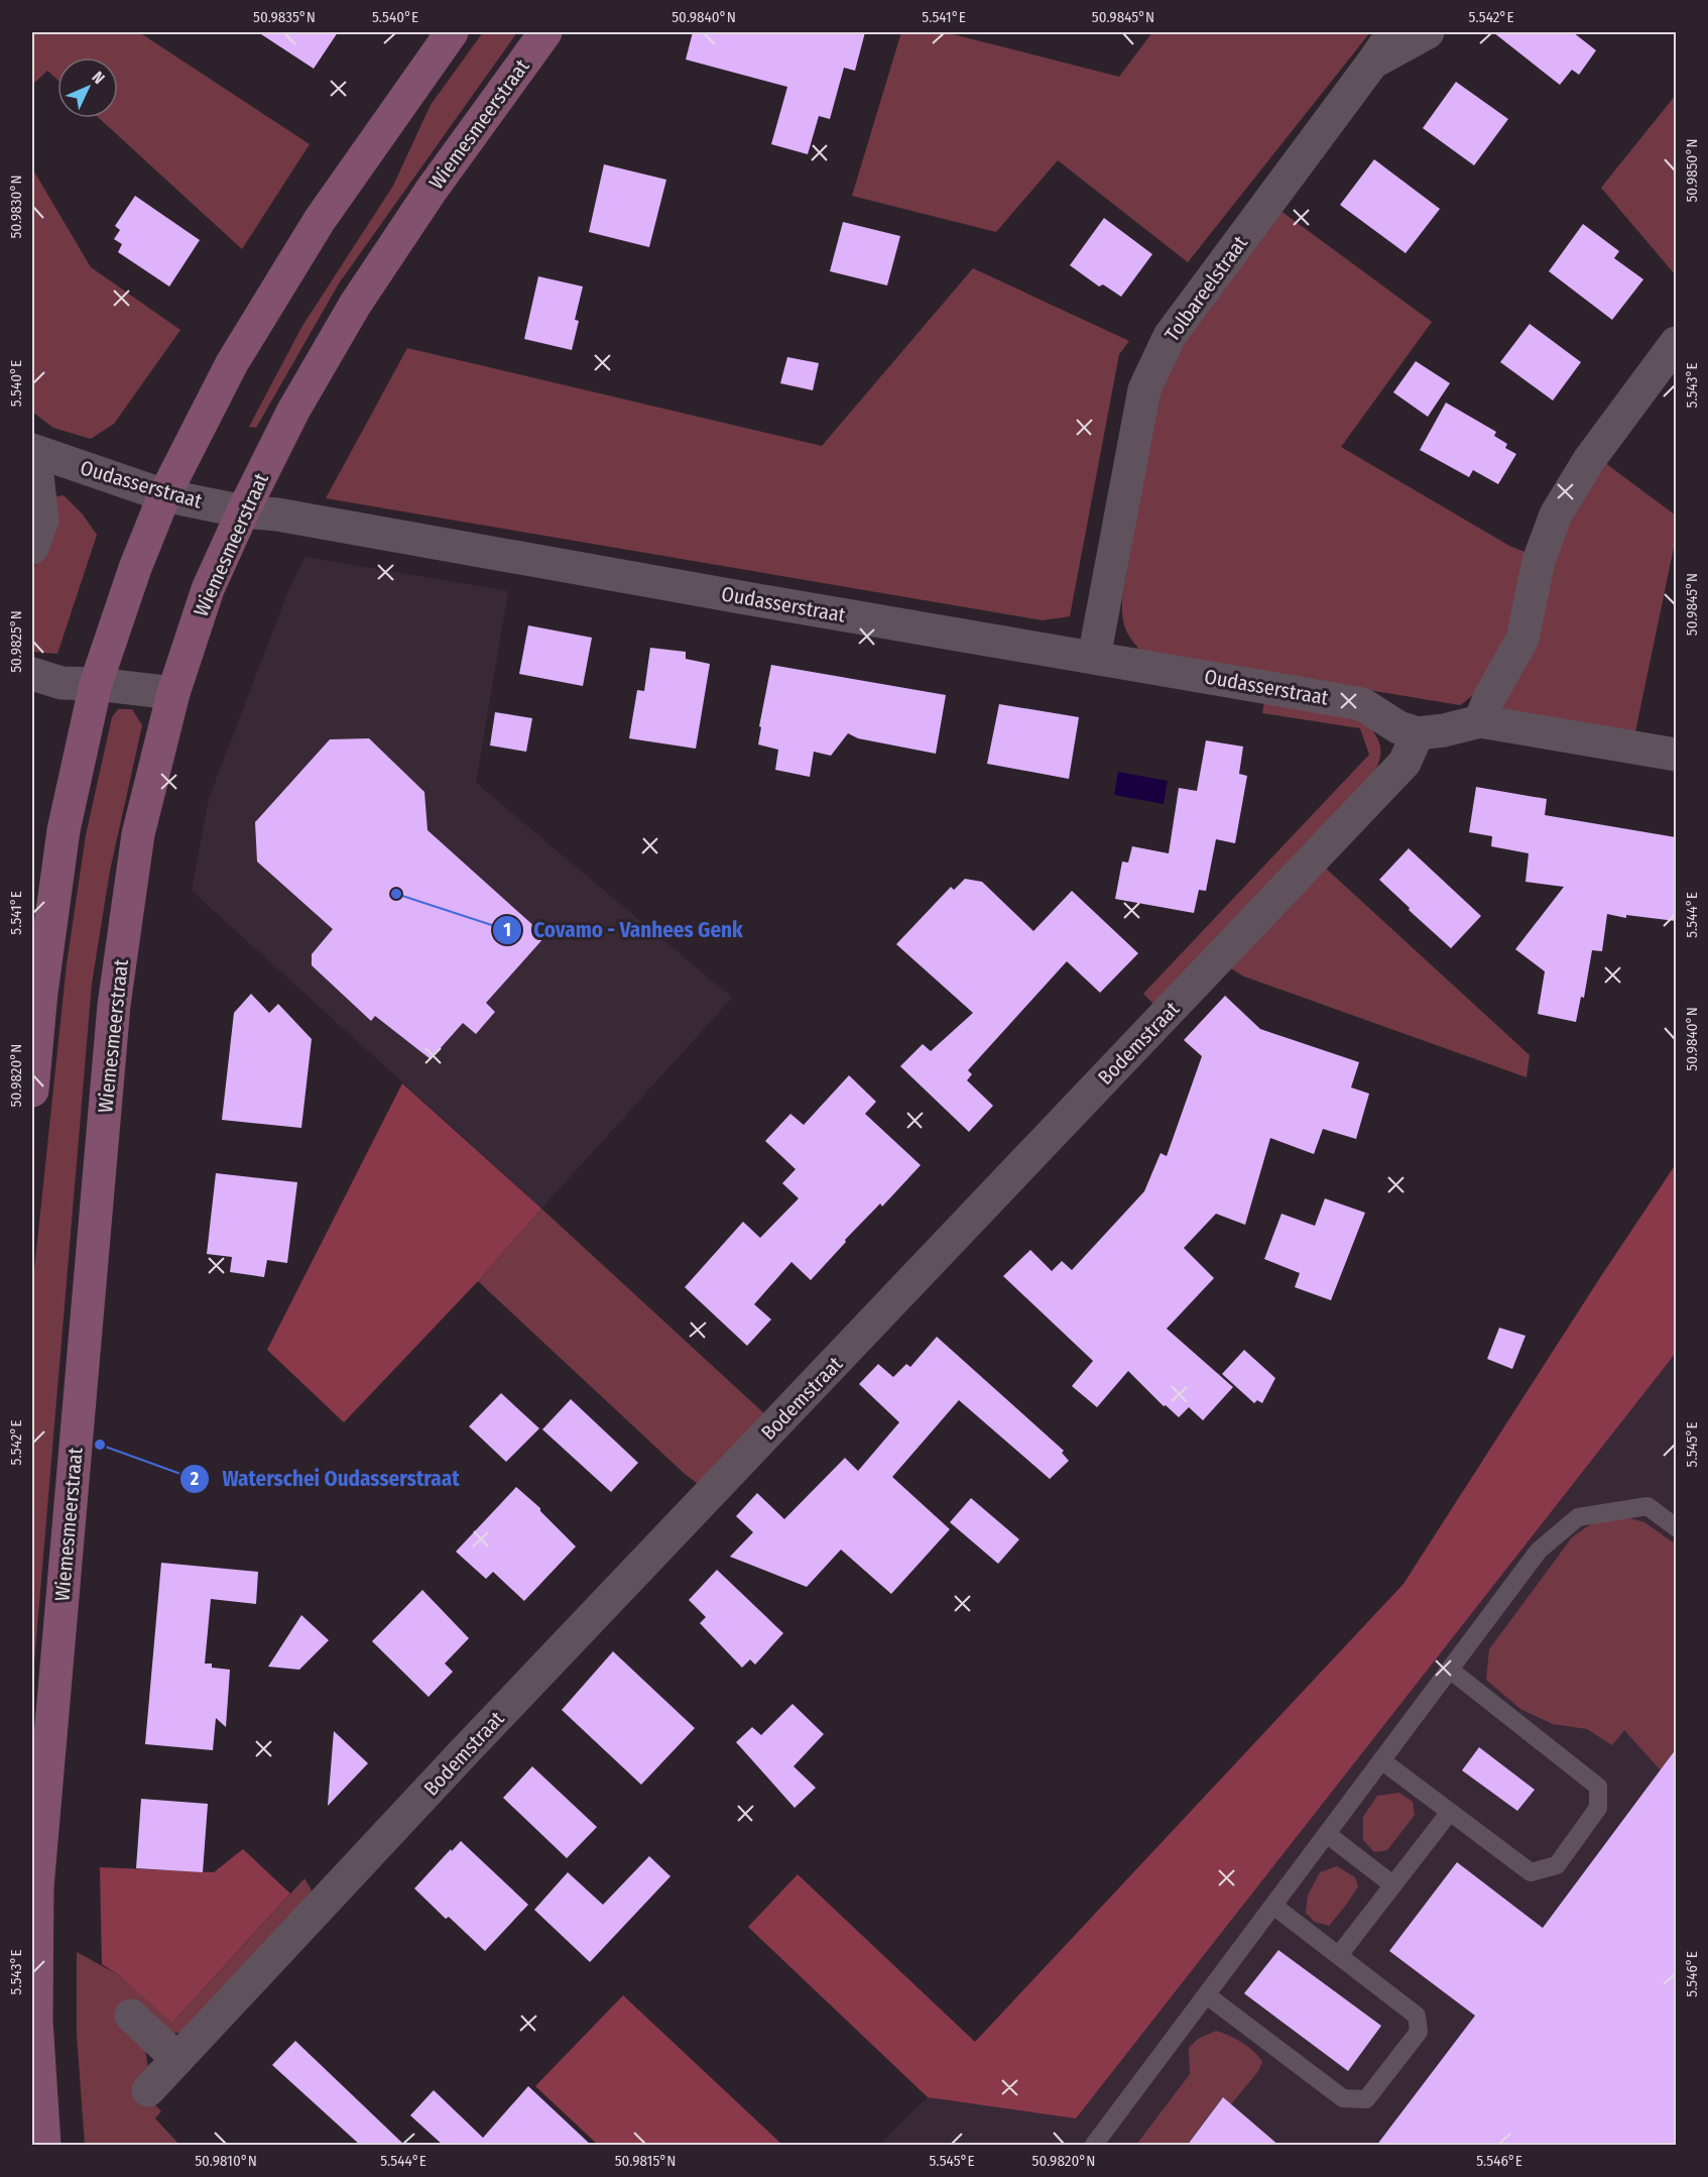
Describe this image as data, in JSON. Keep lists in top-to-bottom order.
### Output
{
  "streets": {
    "main road": ["Wiemesmeerstraat"],
    "street": ["Tolbareelstraat", "Oudasserstraat", "Bodemstraat"]
  },
  "crossings": [
    ["Wiemesmeerstraat", "Oudasserstraat"],
    ["Tolbareelstraat", "Oudasserstraat"],
    ["Oudasserstraat", "Bodemstraat"]
  ],
  "places": ["Covamo - Vanhees Genk", "Waterschei Oudasserstraat"],
  "north": "top right",
  "coordinates": [
    "50.9835°N",
    "5.540°E",
    "50.9840°N",
    "5.541°E",
    "50.9845°N",
    "5.542°E",
    "50.9850°N",
    "50.9830°N",
    "5.543°E",
    "50.9825°N",
    "5.544°E",
    "50.9820°N",
    "5.545°E",
    "5.546°E",
    "50.9810°N",
    "50.9815°N"
  ]
}
